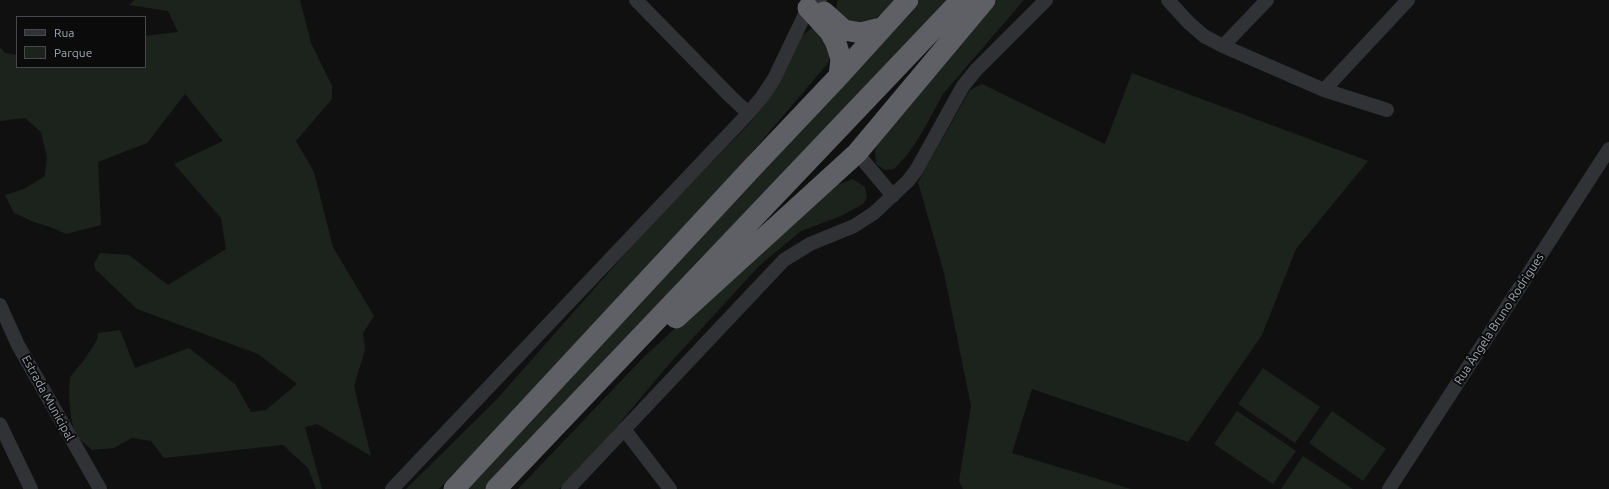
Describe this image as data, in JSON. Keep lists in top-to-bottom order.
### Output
{
  "streets": {
    "street": ["Rua Ângela Bruno Rodrigues", "Estrada Municipal"]
  },
  "legend": ["Rua", "Parque"]
}
